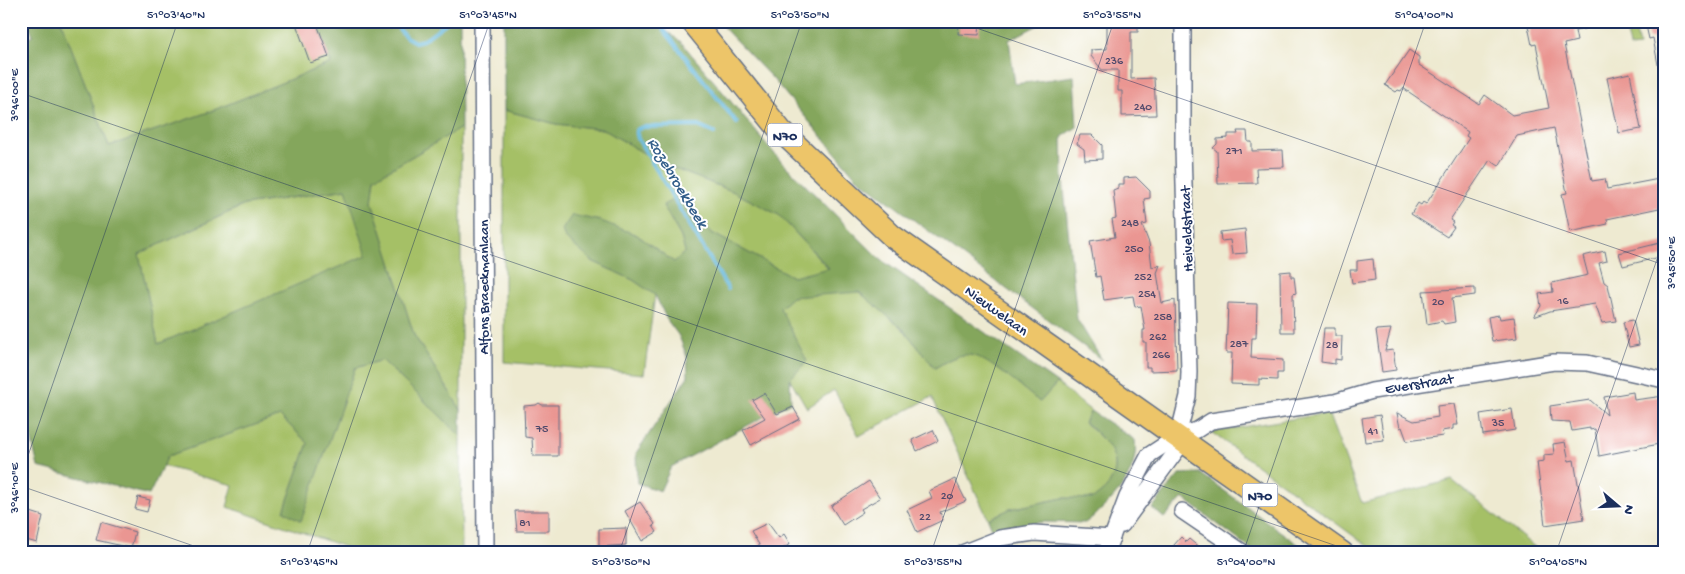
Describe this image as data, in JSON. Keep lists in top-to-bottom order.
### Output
{
  "streets": {
    "main road": ["N70", "Nieuwelaan"],
    "street": ["Heiveldstraat", "Alfons Braeckmanlaan", "Everstraat"]
  },
  "crossings": [
    ["Heiveldstraat", "Nieuwelaan"],
    ["Heiveldstraat", "Everstraat"],
    ["Nieuwelaan", "Everstraat"]
  ],
  "water": ["Rozebroekbeek"],
  "house_numbers": [
    "236",
    "240",
    "271",
    "248",
    "250",
    "252",
    "254",
    "16",
    "20",
    "258",
    "262",
    "287",
    "28",
    "266",
    "35",
    "75",
    "41",
    "20",
    "22",
    "81"
  ],
  "north": "right",
  "coordinates": [
    "51°03'40\"N",
    "51°03'45\"N",
    "51°03'50\"N",
    "51°03'55\"N",
    "51°04'00\"N",
    "3°46'00\"E",
    "3°45'50\"E",
    "3°46'10\"E",
    "51°04'05\"N"
  ]
}
